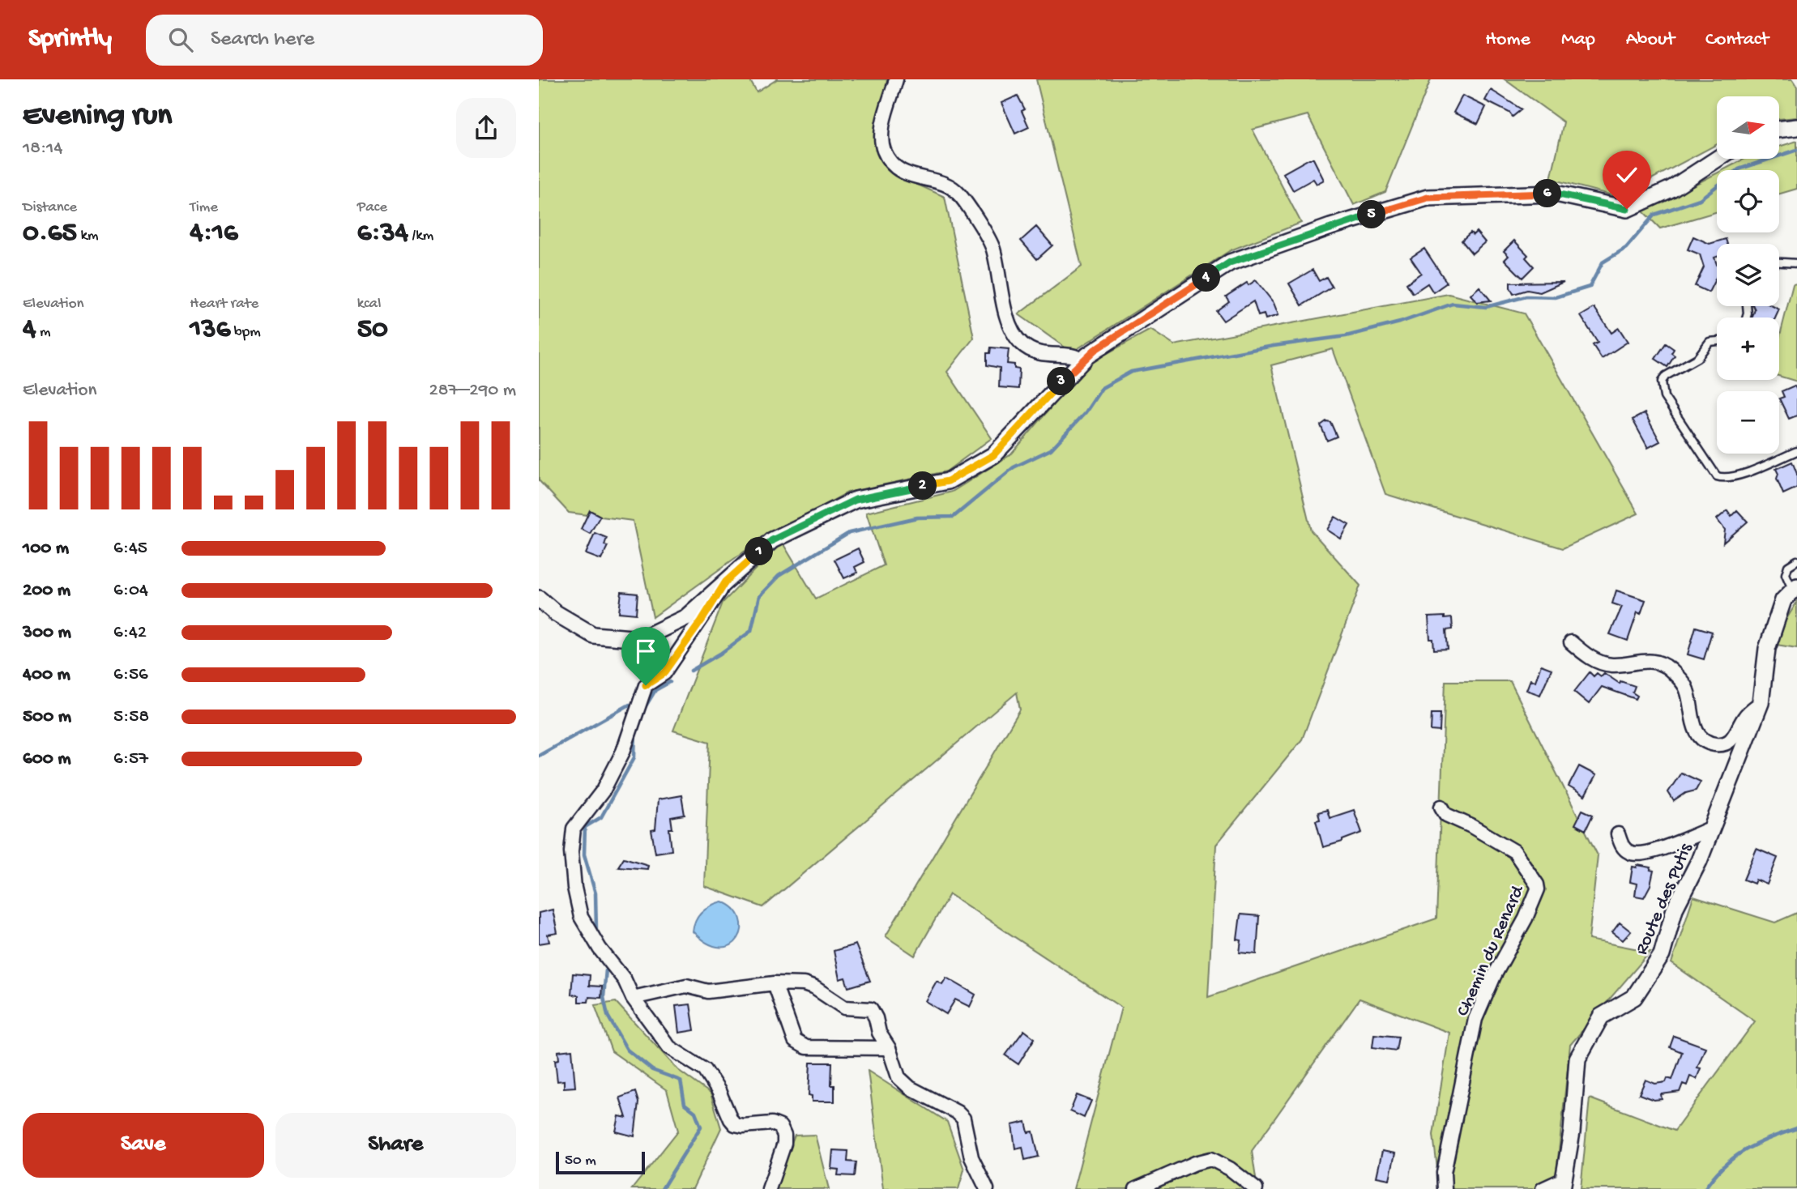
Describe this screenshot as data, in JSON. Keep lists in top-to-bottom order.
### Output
{
  "streets": {
    "street": ["Route des Putis", "Chemin du Renard"]
  },
  "scale_bar": "50 m",
  "north": "right",
  "page": {
    "header": "Sprintly",
    "search": "Search here",
    "nav": [
      "Home",
      "Map",
      "About",
      "Contact"
    ],
    "heading": ["Evening run", "18:14"],
    "map_buttons": ["+", "−"],
    "stats": [
      ["Distance", "0.65 km"],
      ["Time", "4:16"],
      ["Pace", "6:34 /km"],
      ["Elevation", "4 m"],
      ["Heart rate", "136 bpm"],
      ["kcal", "50"]
    ],
    "pins": [
      "6",
      "5",
      "4",
      "3",
      "2",
      "1"
    ],
    "chart": ["Elevation", "287–290 m"],
    "list": [
      {
        "name": "100 m",
        "note": "6:45"
      },
      {
        "name": "200 m",
        "note": "6:04"
      },
      {
        "name": "300 m",
        "note": "6:42"
      },
      {
        "name": "400 m",
        "note": "6:56"
      },
      {
        "name": "500 m",
        "note": "5:58"
      },
      {
        "name": "600 m",
        "note": "6:57"
      }
    ],
    "buttons": ["Save", "Share"],
    "scale": "50 m"
  }
}
